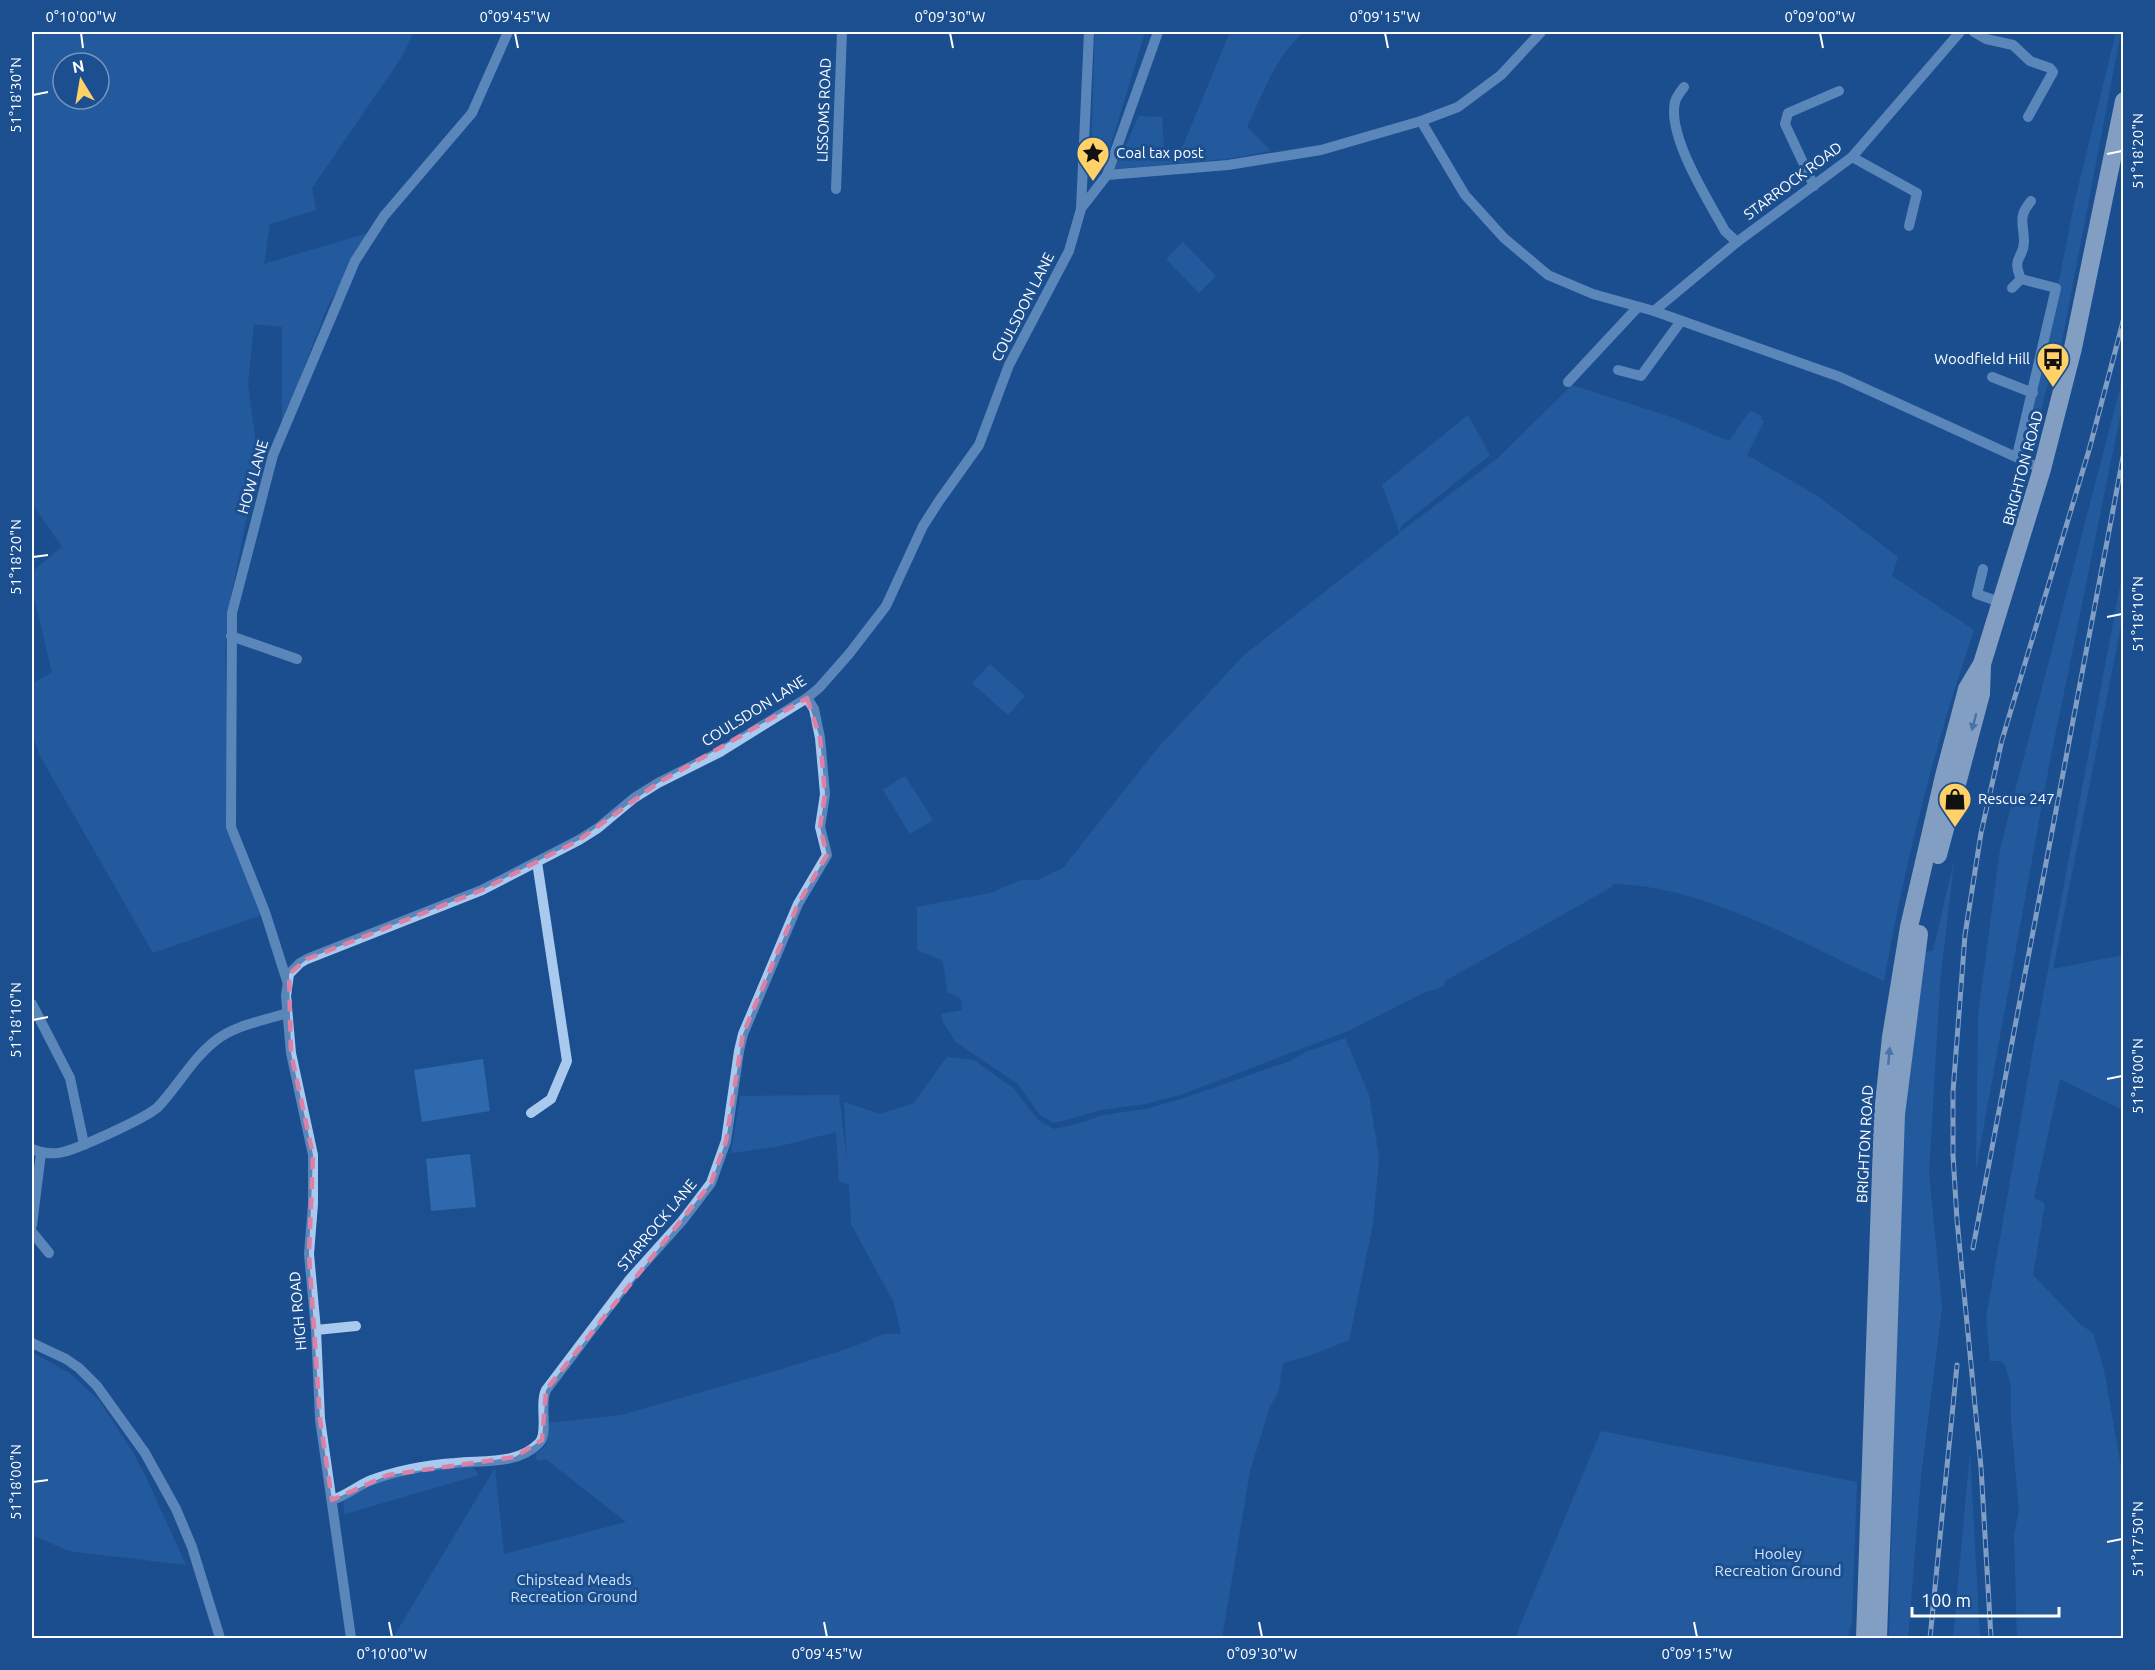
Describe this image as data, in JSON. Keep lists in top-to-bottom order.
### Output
{
  "streets": {
    "highway": ["BRIGHTON ROAD"],
    "street": [
      "LISSOMS ROAD",
      "STARROCK ROAD",
      "COULSDON LANE",
      "HOW LANE",
      "STARROCK LANE",
      "HIGH ROAD"
    ]
  },
  "crossings": [
    ["COULSDON LANE", "HOW LANE"],
    ["COULSDON LANE", "STARROCK LANE"],
    ["COULSDON LANE", "HIGH ROAD"],
    ["HOW LANE", "HIGH ROAD"],
    ["STARROCK LANE", "HIGH ROAD"]
  ],
  "parks": ["Hooley Recreation Ground", "Chipstead Meads Recreation Ground"],
  "places": {
    "place": ["Coal tax post"],
    "bus stop": ["Woodfield Hill"],
    "shop": ["Rescue 247"]
  },
  "scale_bar": "100 m",
  "north": "top",
  "coordinates": [
    "0°10'00\"W",
    "0°09'45\"W",
    "0°09'30\"W",
    "0°09'15\"W",
    "0°09'00\"W",
    "51°18'30\"N",
    "51°18'20\"N",
    "51°18'10\"N",
    "51°18'00\"N",
    "51°17'50\"N"
  ]
}
